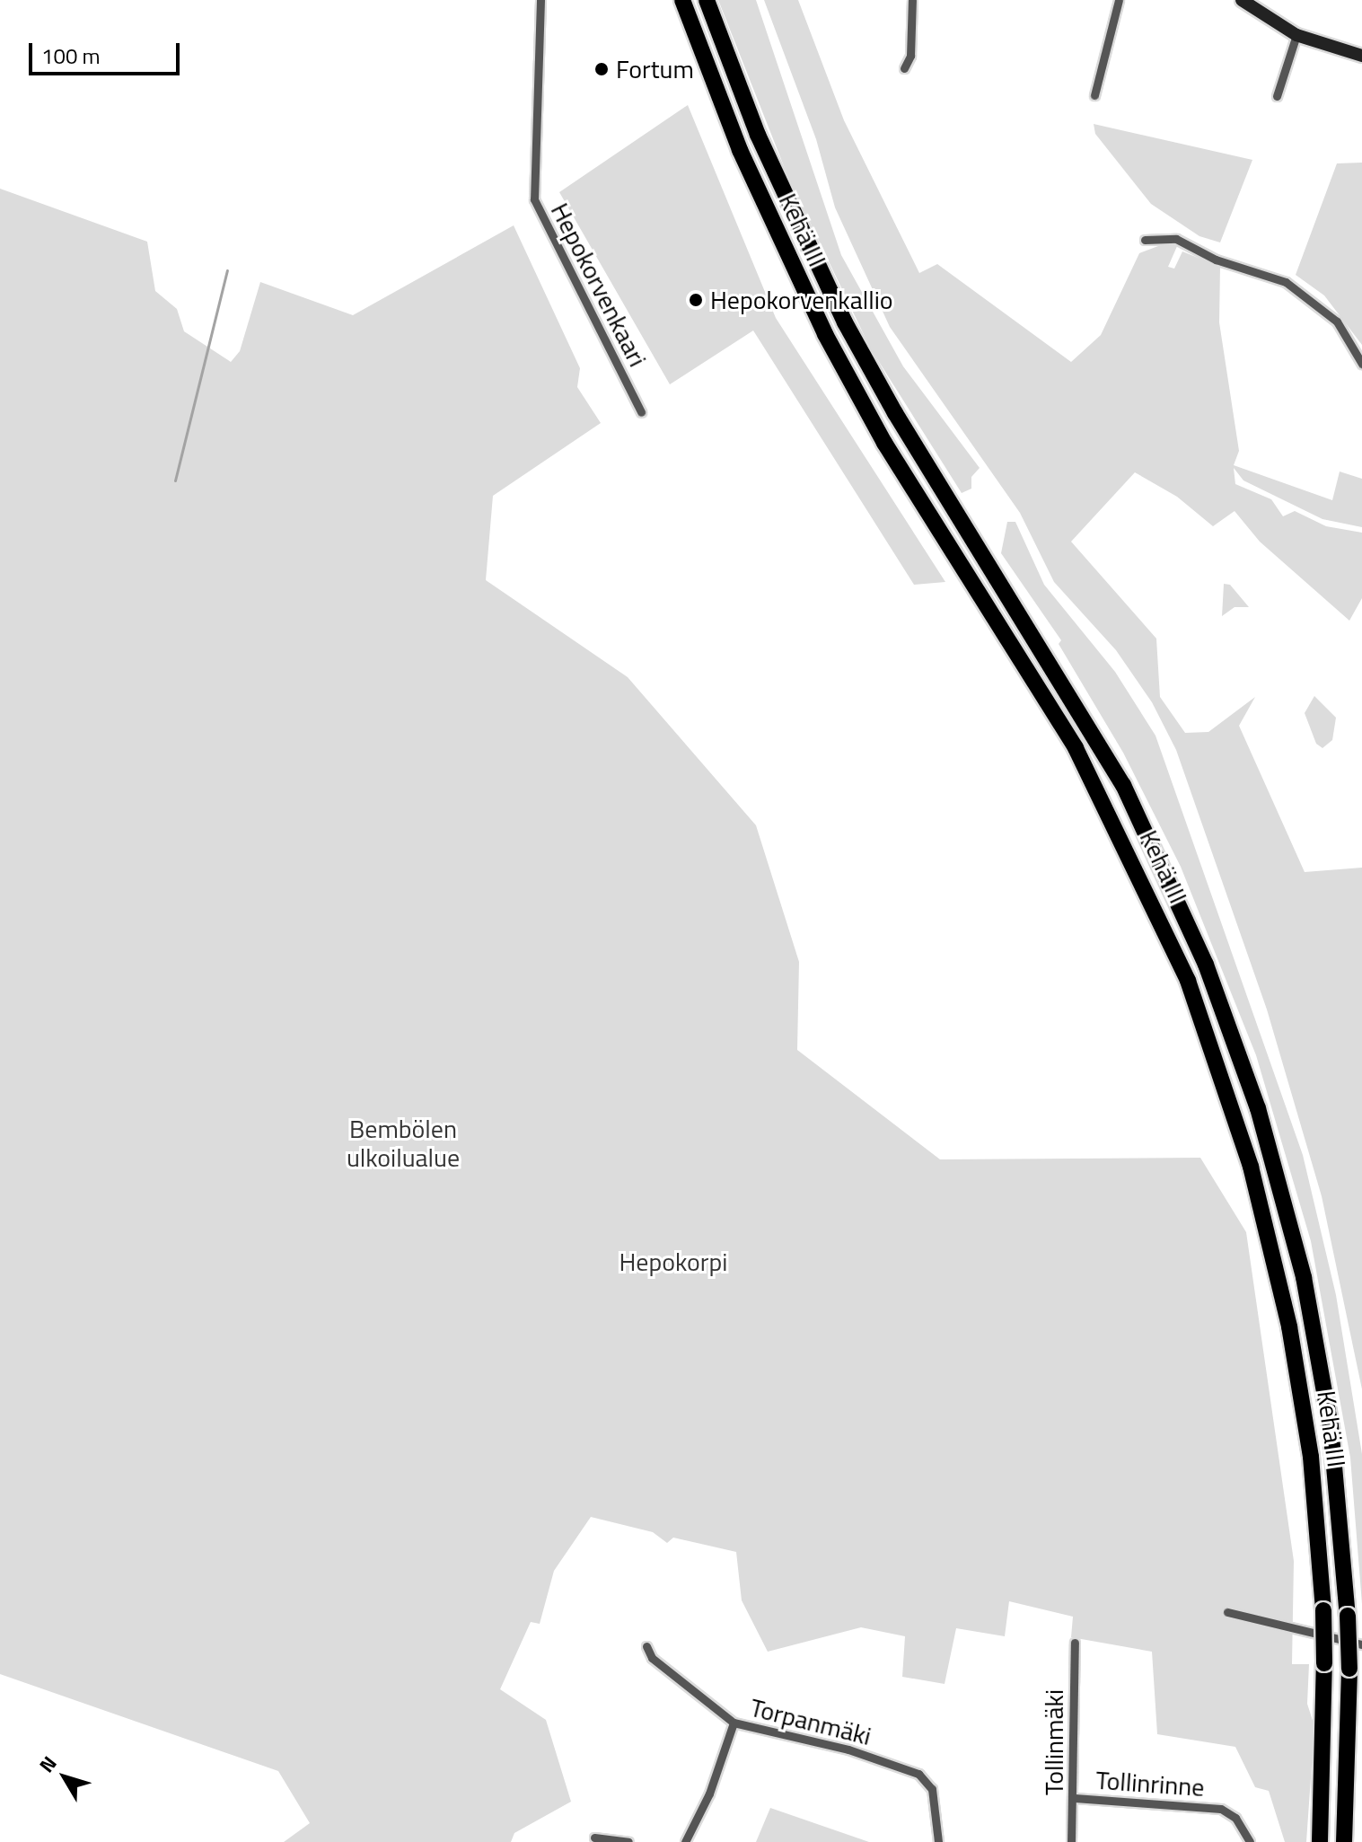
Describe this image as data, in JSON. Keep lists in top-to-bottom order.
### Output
{
  "streets": {
    "highway": ["Kehä III"],
    "street": [
      "Hepokorvenkaari",
      "Torpanmäki",
      "Tollinmäki",
      "Tollinrinne"
    ]
  },
  "crossings": [
    ["Tollinmäki", "Tollinrinne"]
  ],
  "parks": ["Bembölen ulkoilualue", "Hepokorpi"],
  "places": ["Fortum", "Hepokorvenkallio"],
  "scale_bar": "100 m",
  "north": "top left"
}
